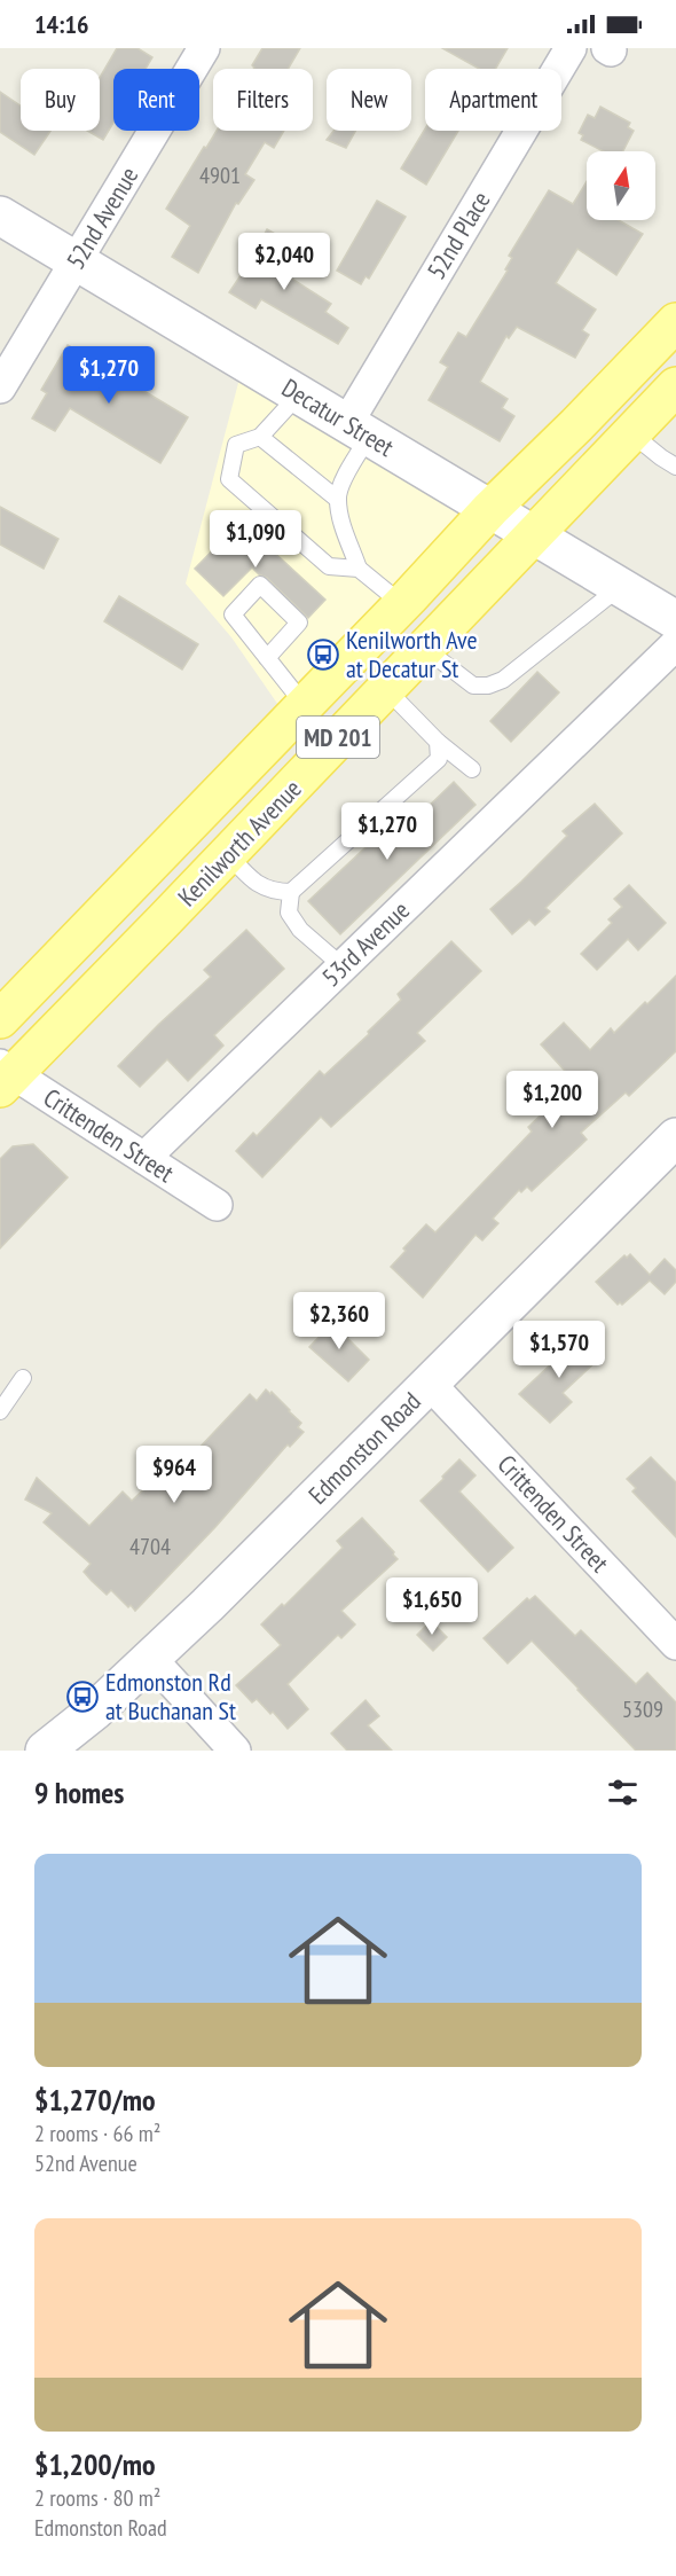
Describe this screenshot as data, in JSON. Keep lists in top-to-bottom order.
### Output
{
  "streets": {
    "main road": ["MD 201", "Kenilworth Avenue"],
    "street": [
      "52nd Avenue",
      "52nd Place",
      "Decatur Street",
      "53rd Avenue",
      "Crittenden Street",
      "Edmonston Road"
    ]
  },
  "crossings": [
    ["52nd Avenue", "Decatur Street"],
    ["52nd Place", "Decatur Street"],
    ["Decatur Street", "Kenilworth Avenue"],
    ["Decatur Street", "53rd Avenue"],
    ["Kenilworth Avenue", "Crittenden Street"],
    ["53rd Avenue", "Crittenden Street"],
    ["Crittenden Street", "Edmonston Road"]
  ],
  "places": {
    "bus stop": ["Kenilworth Ave at Decatur St", "Edmonston Rd at Buchanan St"]
  },
  "house_numbers": ["4901", "4704", "5309"],
  "north": "top",
  "page": {
    "status": "14:16",
    "chip": [
      "Buy",
      "Rent",
      "Filters",
      "New",
      "Apartment"
    ],
    "price": [
      "$2,040",
      "$1,270",
      "$1,090",
      "$1,270",
      "$1,200",
      "$2,360",
      "$1,570",
      "$964",
      "$1,650"
    ],
    "heading": "9 homes",
    "list": [
      {
        "name": "$1,270/mo",
        "note": "2 rooms · 66 m² · 52nd Avenue"
      },
      {
        "name": "$1,200/mo",
        "note": "2 rooms · 80 m² · Edmonston Road"
      }
    ]
  }
}
